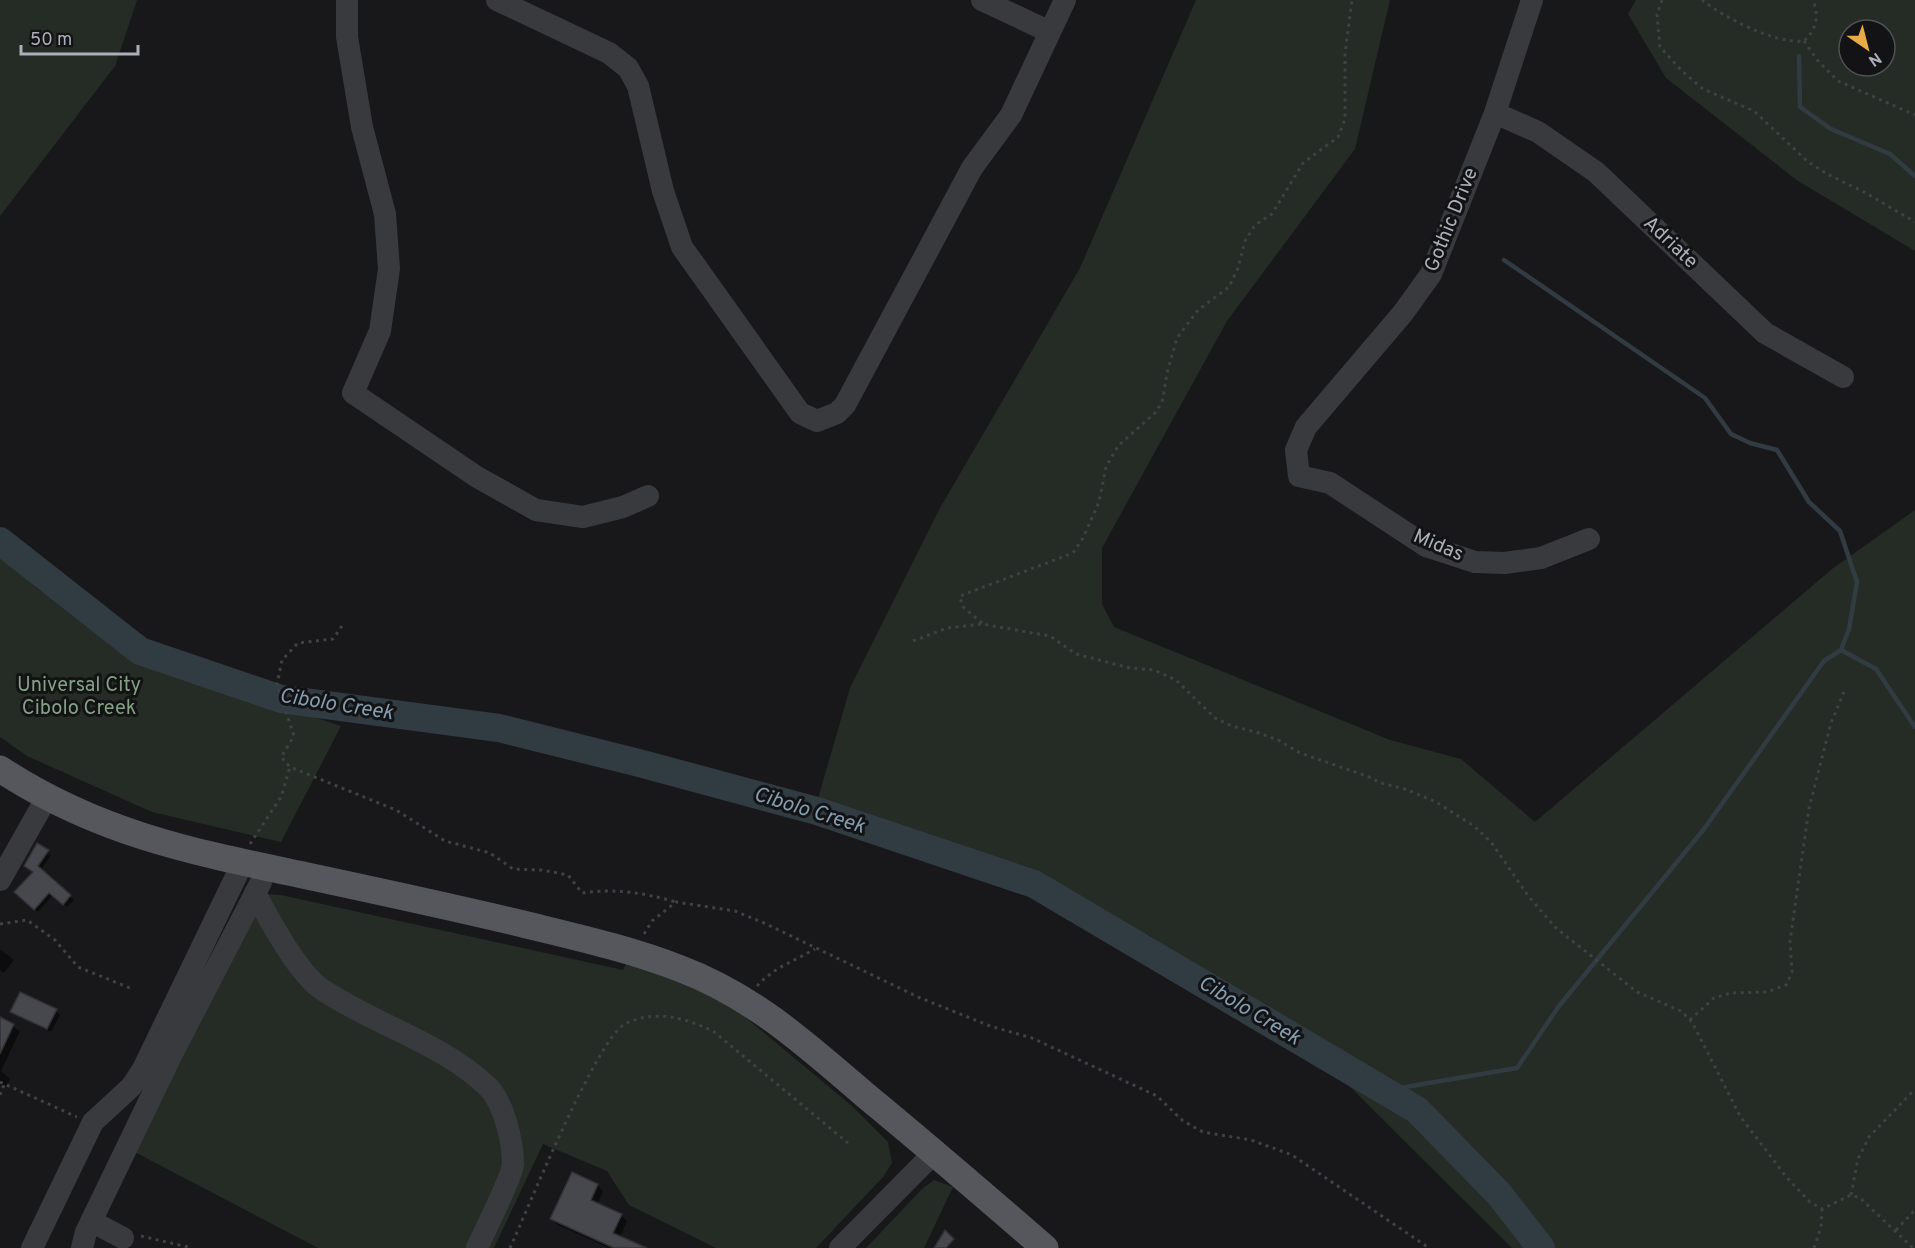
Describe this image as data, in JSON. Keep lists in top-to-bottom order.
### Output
{
  "streets": {
    "street": ["Gothic Drive", "Adriate", "Midas"]
  },
  "crossings": [
    ["Gothic Drive", "Adriate"],
    ["Gothic Drive", "Midas"]
  ],
  "water": ["Cibolo Creek"],
  "parks": ["Universal City Cibolo Creek"],
  "scale_bar": "50 m",
  "north": "bottom right"
}
